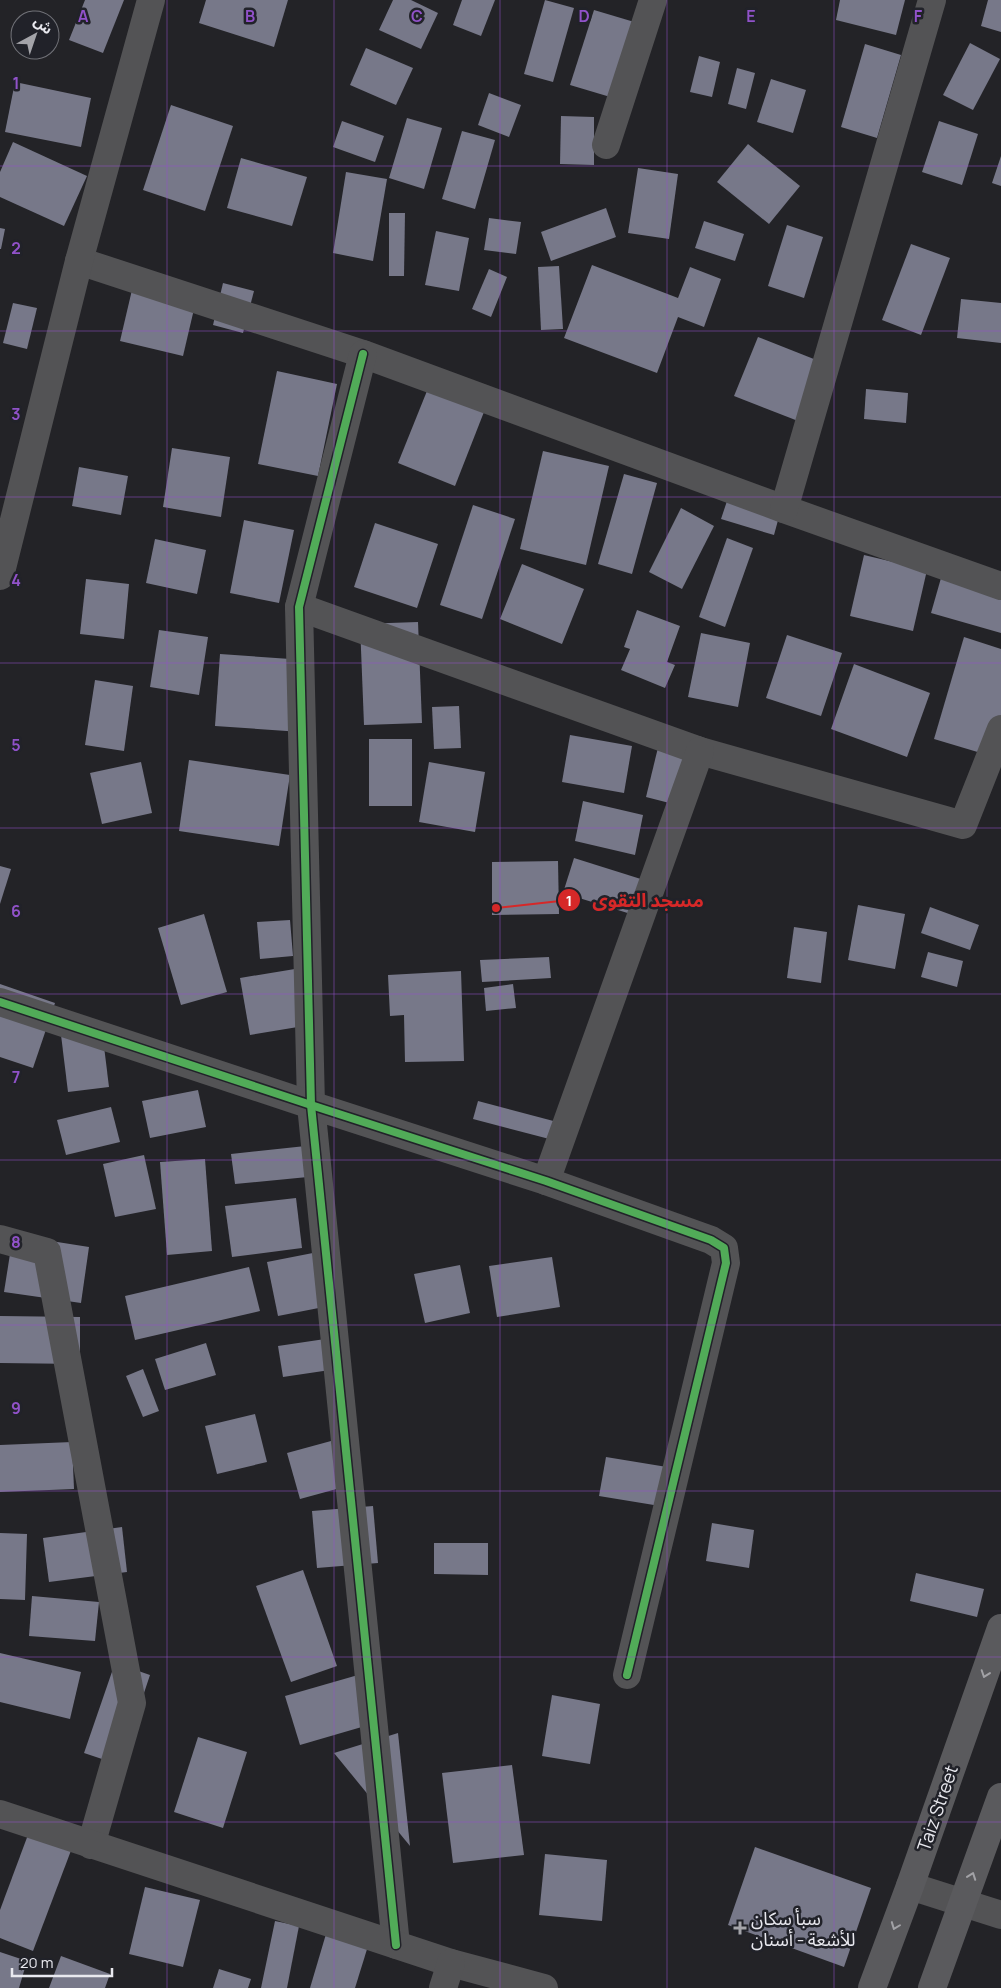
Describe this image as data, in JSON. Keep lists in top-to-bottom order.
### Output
{
  "streets": {
    "highway": ["Taiz Street"]
  },
  "places": {
    "other": ["مسجد التقوى"],
    "health": ["سبأ سكان للأشعة - أسنان"]
  },
  "scale_bar": "20 m",
  "north": "top right",
  "grid": {
    "columns": [
      "A",
      "B",
      "C",
      "D",
      "E",
      "F"
    ],
    "rows": [
      "1",
      "2",
      "3",
      "4",
      "5",
      "6",
      "7",
      "8",
      "9"
    ]
  }
}
